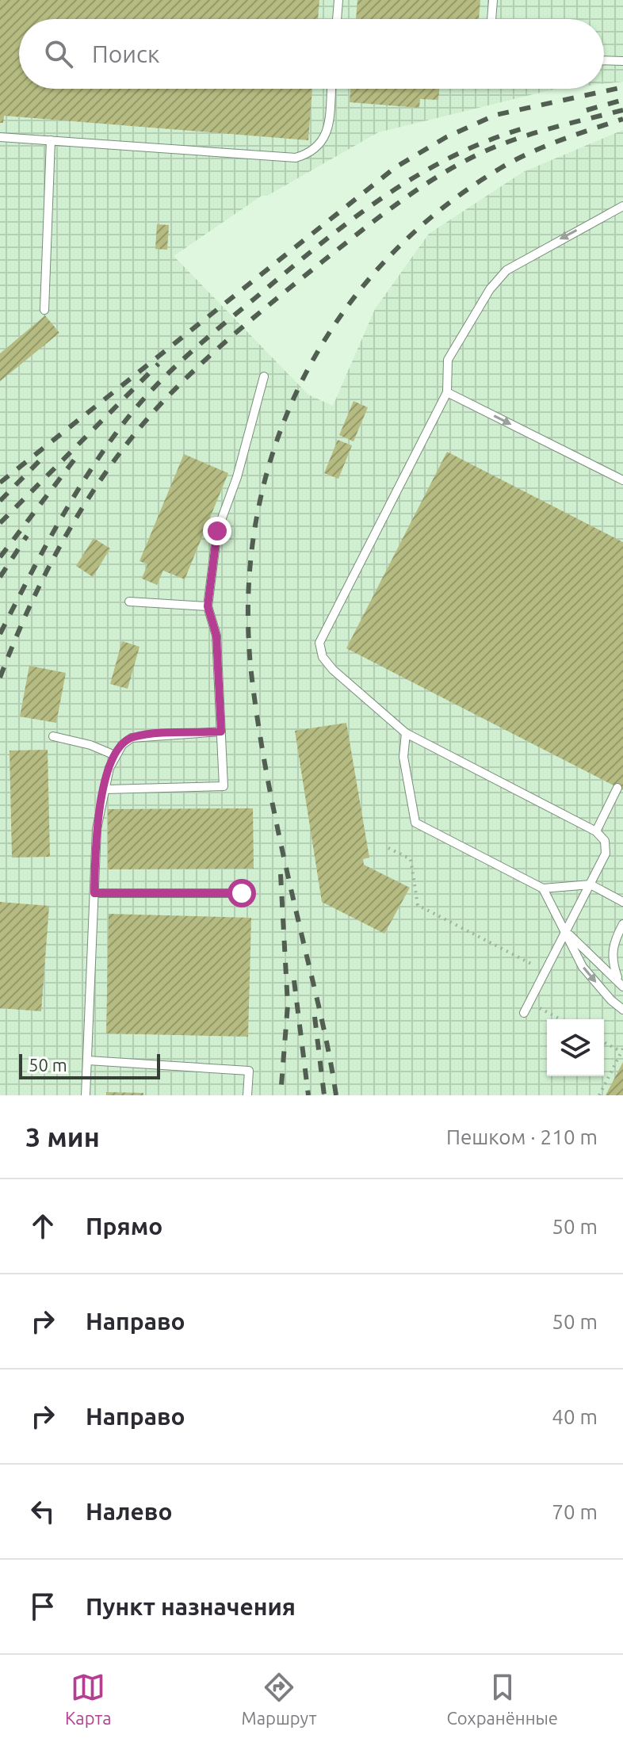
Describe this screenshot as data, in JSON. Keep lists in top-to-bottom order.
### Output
{
  "scale_bar": "50 m",
  "page": {
    "search": "Поиск",
    "scale": "50 m",
    "heading": ["3 мин", "Пешком · 210 m"],
    "list": [
      ["Прямо", "50 m"],
      ["Направо", "50 m"],
      ["Направо", "40 m"],
      ["Налево", "70 m"],
      "Пункт назначения"
    ],
    "nav": ["Карта", "Маршрут", "Сохранённые"]
  }
}
